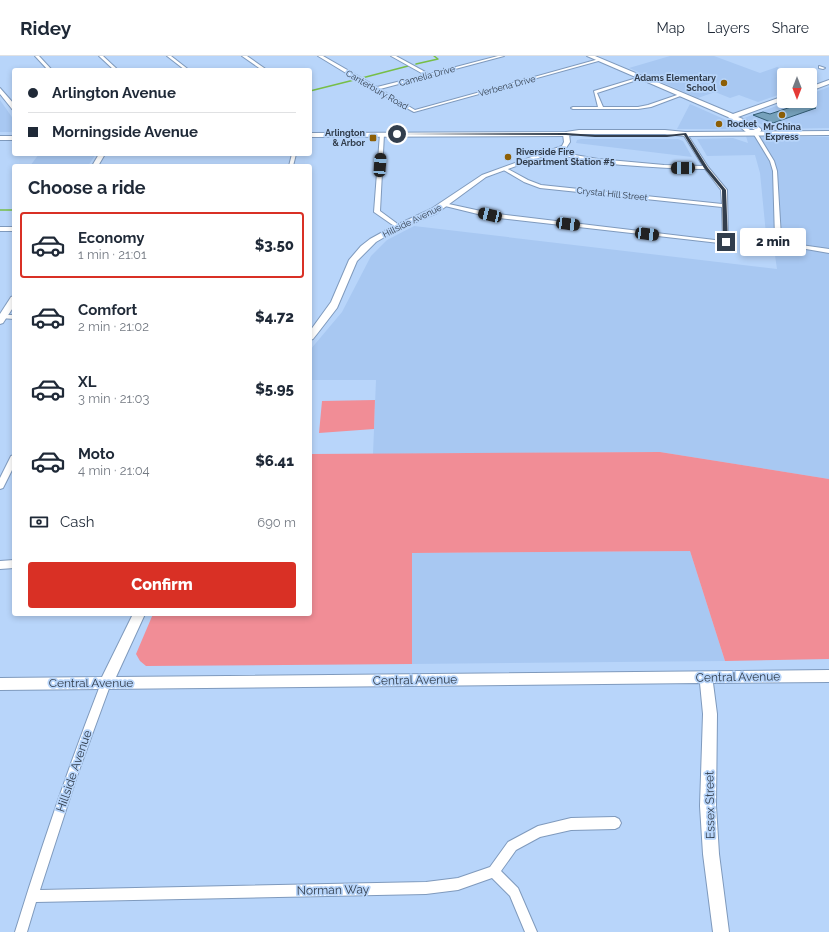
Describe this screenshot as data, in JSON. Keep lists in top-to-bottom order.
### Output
{
  "streets": {
    "street": [
      "Camelia Drive",
      "Verbena Drive",
      "Canterbury Road",
      "Crystal Hill Street",
      "Hillside Avenue",
      "Central Avenue",
      "Essex Street",
      "Norman Way"
    ]
  },
  "crossings": [
    ["Camelia Drive", "Canterbury Road"],
    ["Verbena Drive", "Canterbury Road"],
    ["Crystal Hill Street", "Hillside Avenue"],
    ["Hillside Avenue", "Central Avenue"],
    ["Hillside Avenue", "Norman Way"],
    ["Central Avenue", "Essex Street"]
  ],
  "places": {
    "other": [
      "Adams Elementary School",
      "Mr China Express",
      "Rocket",
      "Riverside Fire Department Station #5"
    ],
    "transit": ["Arlington & Arbor"]
  },
  "north": "bottom",
  "page": {
    "header": "Ridey",
    "nav": ["Map", "Layers", "Share"],
    "banner": ["Arlington Avenue", "Morningside Avenue"],
    "heading": "Choose a ride",
    "list": [
      {
        "name": "Economy",
        "note": "1 min · 21:01",
        "value": "$3.50"
      },
      {
        "name": "Comfort",
        "note": "2 min · 21:02",
        "value": "$4.72"
      },
      {
        "name": "XL",
        "note": "3 min · 21:03",
        "value": "$5.95"
      },
      {
        "name": "Moto",
        "note": "4 min · 21:04",
        "value": "$6.41"
      }
    ],
    "bubble": "2 min",
    "pay": ["Cash", "690 m"],
    "buttons": "Confirm"
  }
}
